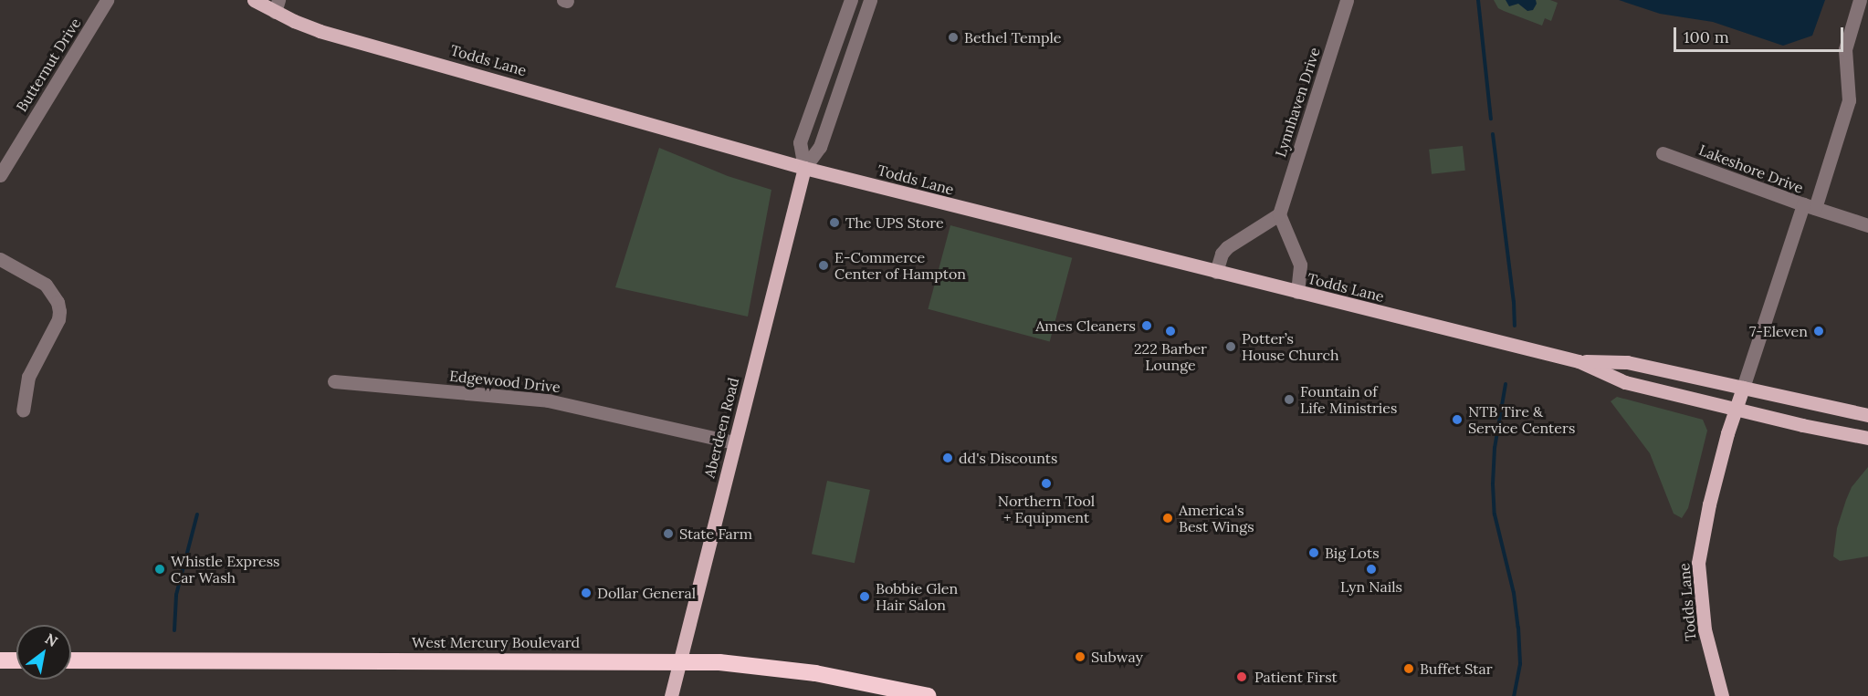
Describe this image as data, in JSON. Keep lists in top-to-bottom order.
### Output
{
  "streets": {
    "highway": ["West Mercury Boulevard"],
    "main road": ["Todds Lane", "Aberdeen Road"],
    "street": [
      "Butternut Drive",
      "Lynnhaven Drive",
      "Lakeshore Drive",
      "Edgewood Drive"
    ]
  },
  "crossings": [
    ["Todds Lane", "Lakeshore Drive"],
    ["Todds Lane", "Aberdeen Road"],
    ["Edgewood Drive", "Aberdeen Road"],
    ["Aberdeen Road", "West Mercury Boulevard"]
  ],
  "places": [
    "Bethel Temple",
    "The UPS Store",
    "E-Commerce Center of Hampton",
    "Ames Cleaners",
    "222 Barber Lounge",
    "7-Eleven",
    "Potter’s House Church",
    "Fountain of Life Ministries",
    "NTB Tire & Service Centers",
    "dd's Discounts",
    "Northern Tool + Equipment",
    "America's Best Wings",
    "State Farm",
    "Big Lots",
    "Whistle Express Car Wash",
    "Lyn Nails",
    "Dollar General",
    "Bobbie Glen Hair Salon",
    "Subway",
    "Buffet Star",
    "Patient First"
  ],
  "scale_bar": "100 m",
  "north": "top right"
}
